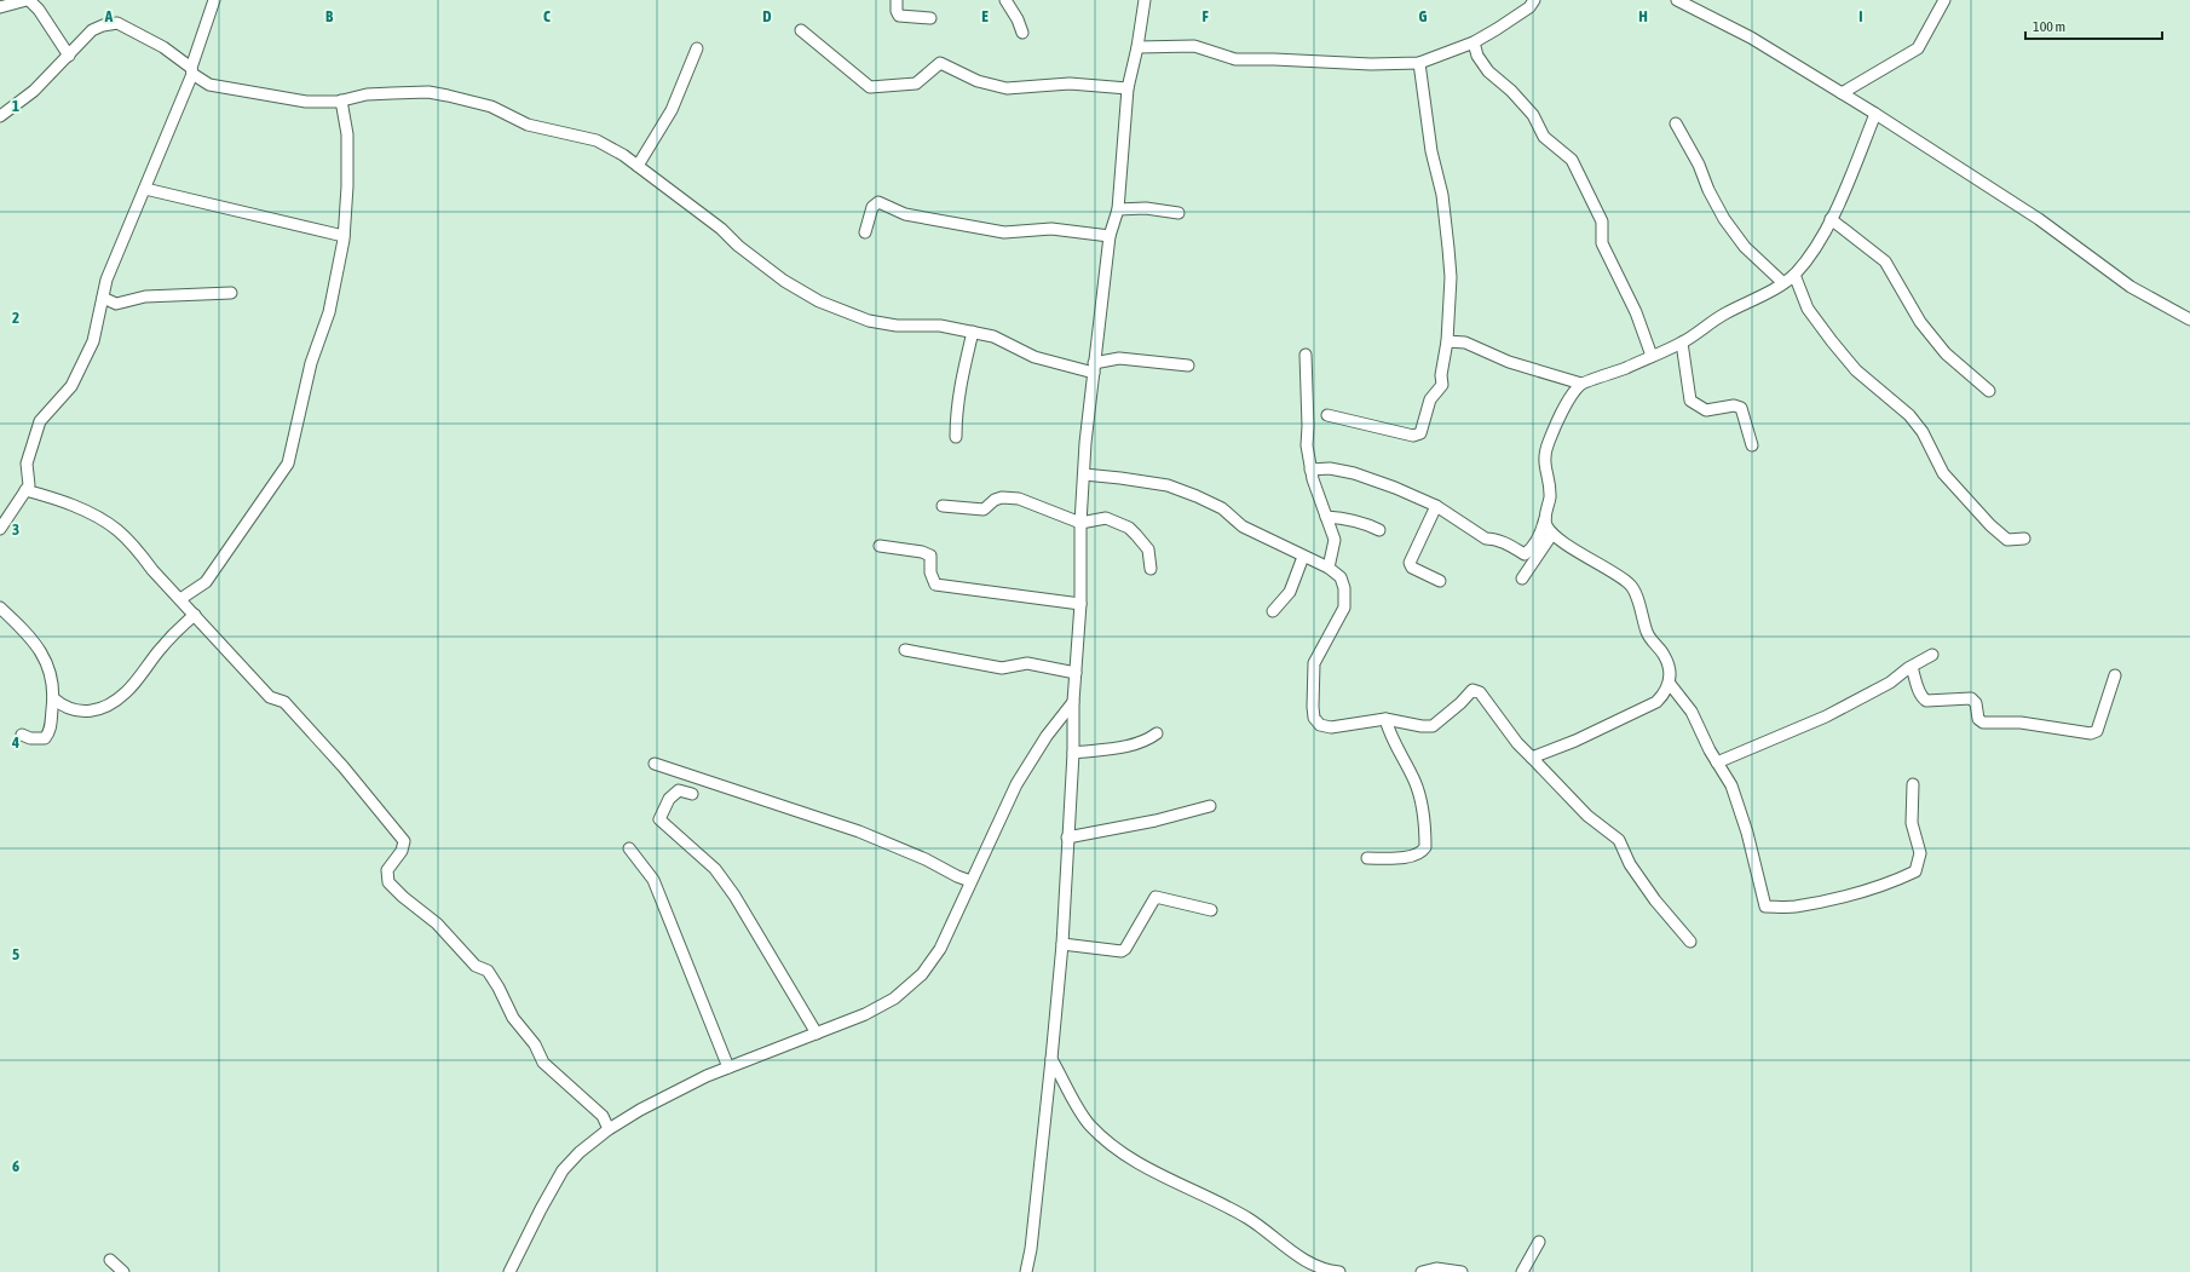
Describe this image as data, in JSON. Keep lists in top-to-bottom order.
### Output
{
  "scale_bar": "100 m",
  "grid": {
    "columns": [
      "A",
      "B",
      "C",
      "D",
      "E",
      "F",
      "G",
      "H",
      "I"
    ],
    "rows": [
      "1",
      "2",
      "3",
      "4",
      "5",
      "6"
    ]
  }
}
